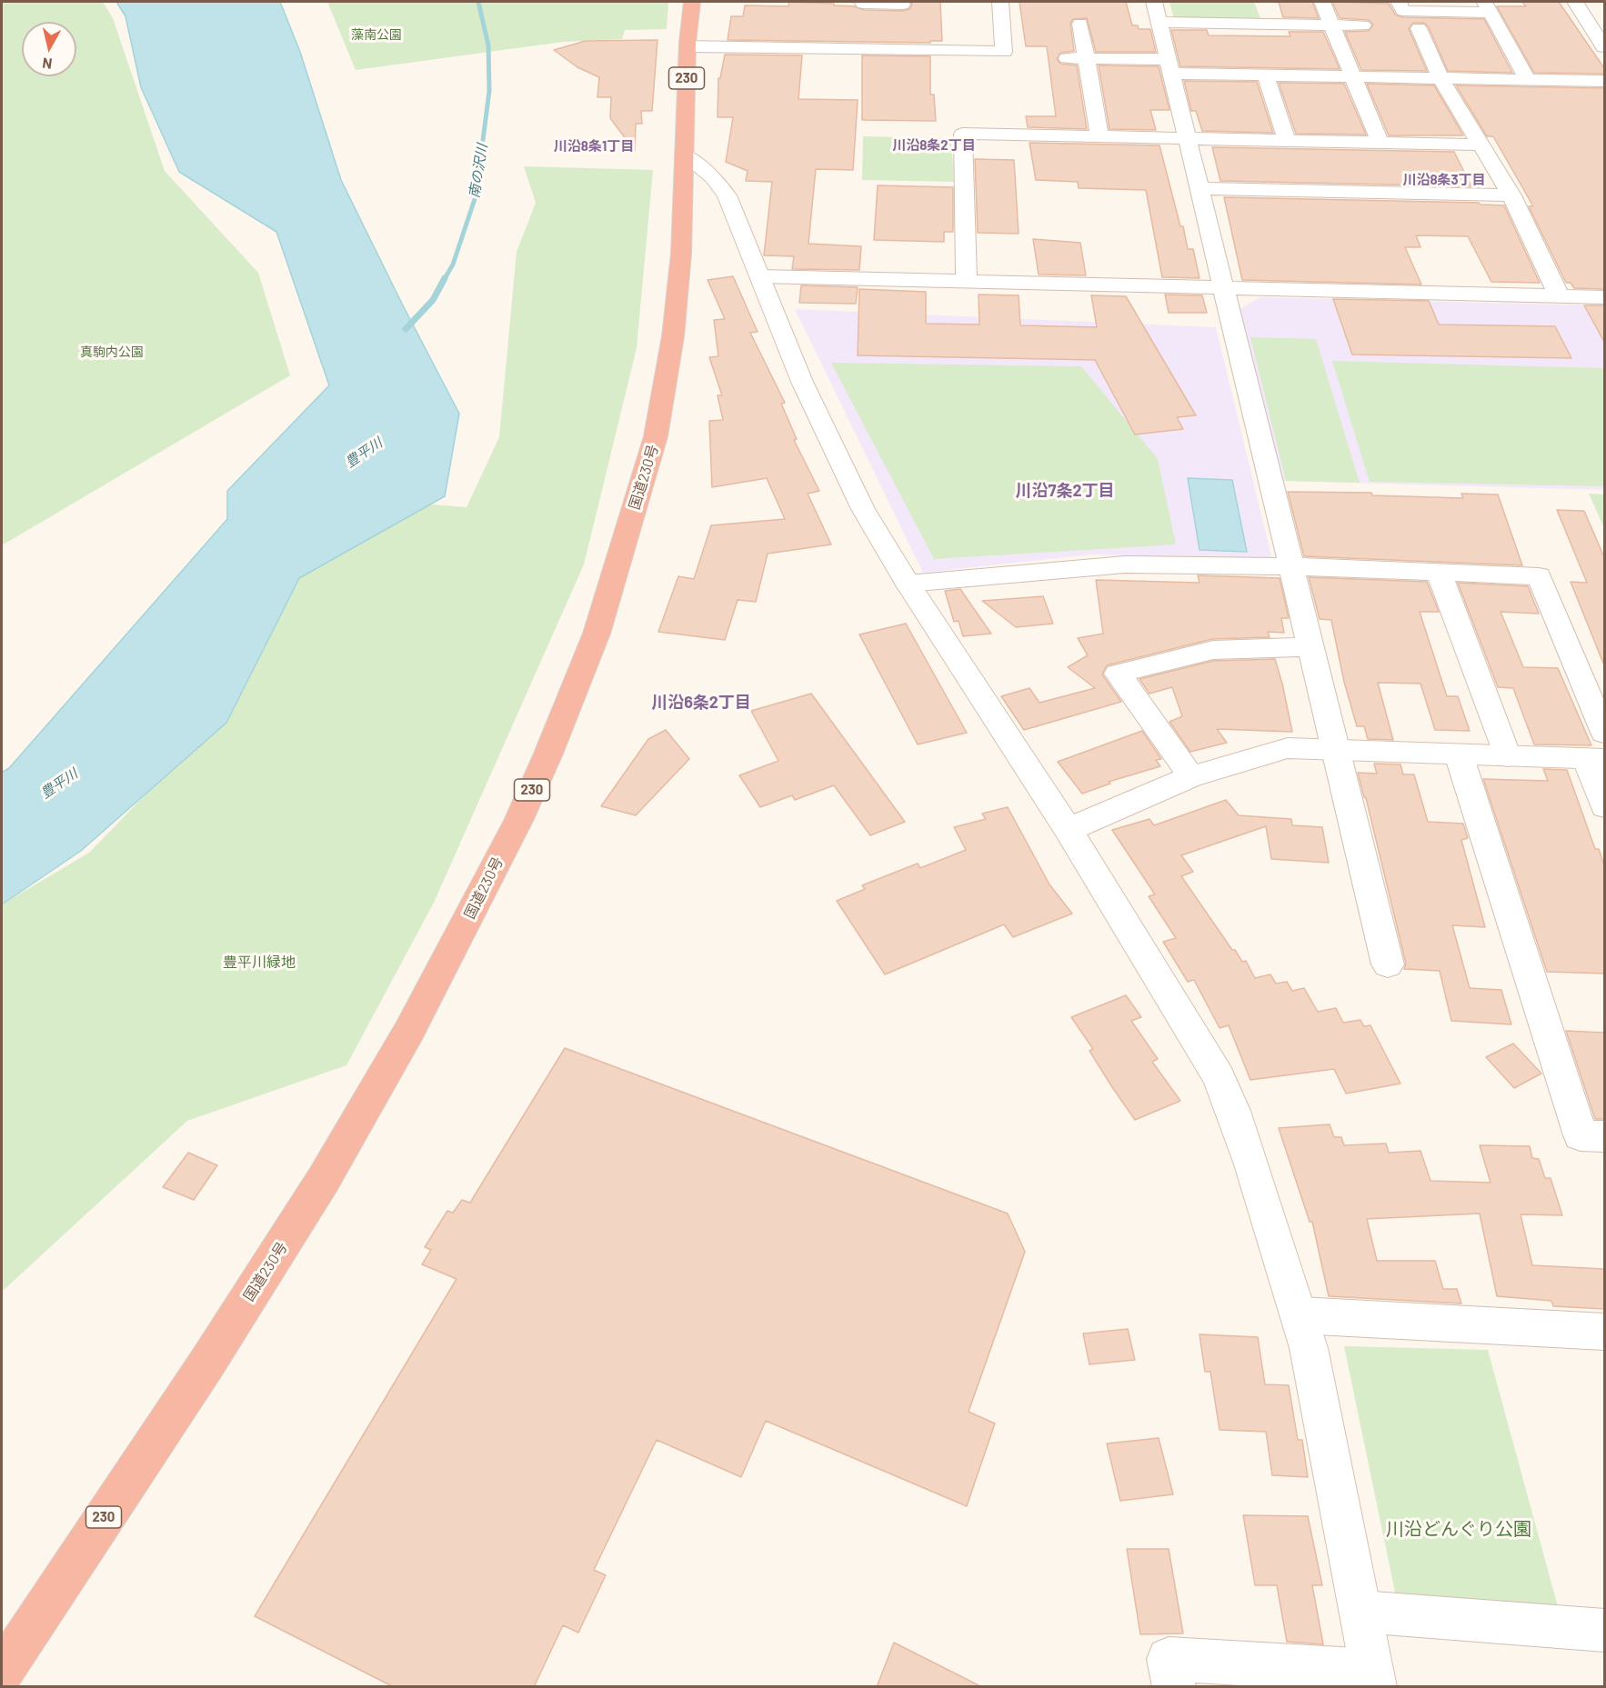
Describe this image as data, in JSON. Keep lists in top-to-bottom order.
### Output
{
  "streets": {
    "highway": ["230", "国道230号"]
  },
  "districts": [
    "川沿8条2丁目",
    "川沿8条1丁目",
    "川沿8条3丁目",
    "川沿7条2丁目",
    "川沿6条2丁目"
  ],
  "water": ["南の沢川", "豊平川"],
  "parks": [
    "藻南公園",
    "真駒内公園",
    "豊平川緑地",
    "川沿どんぐり公園"
  ],
  "north": "bottom"
}
